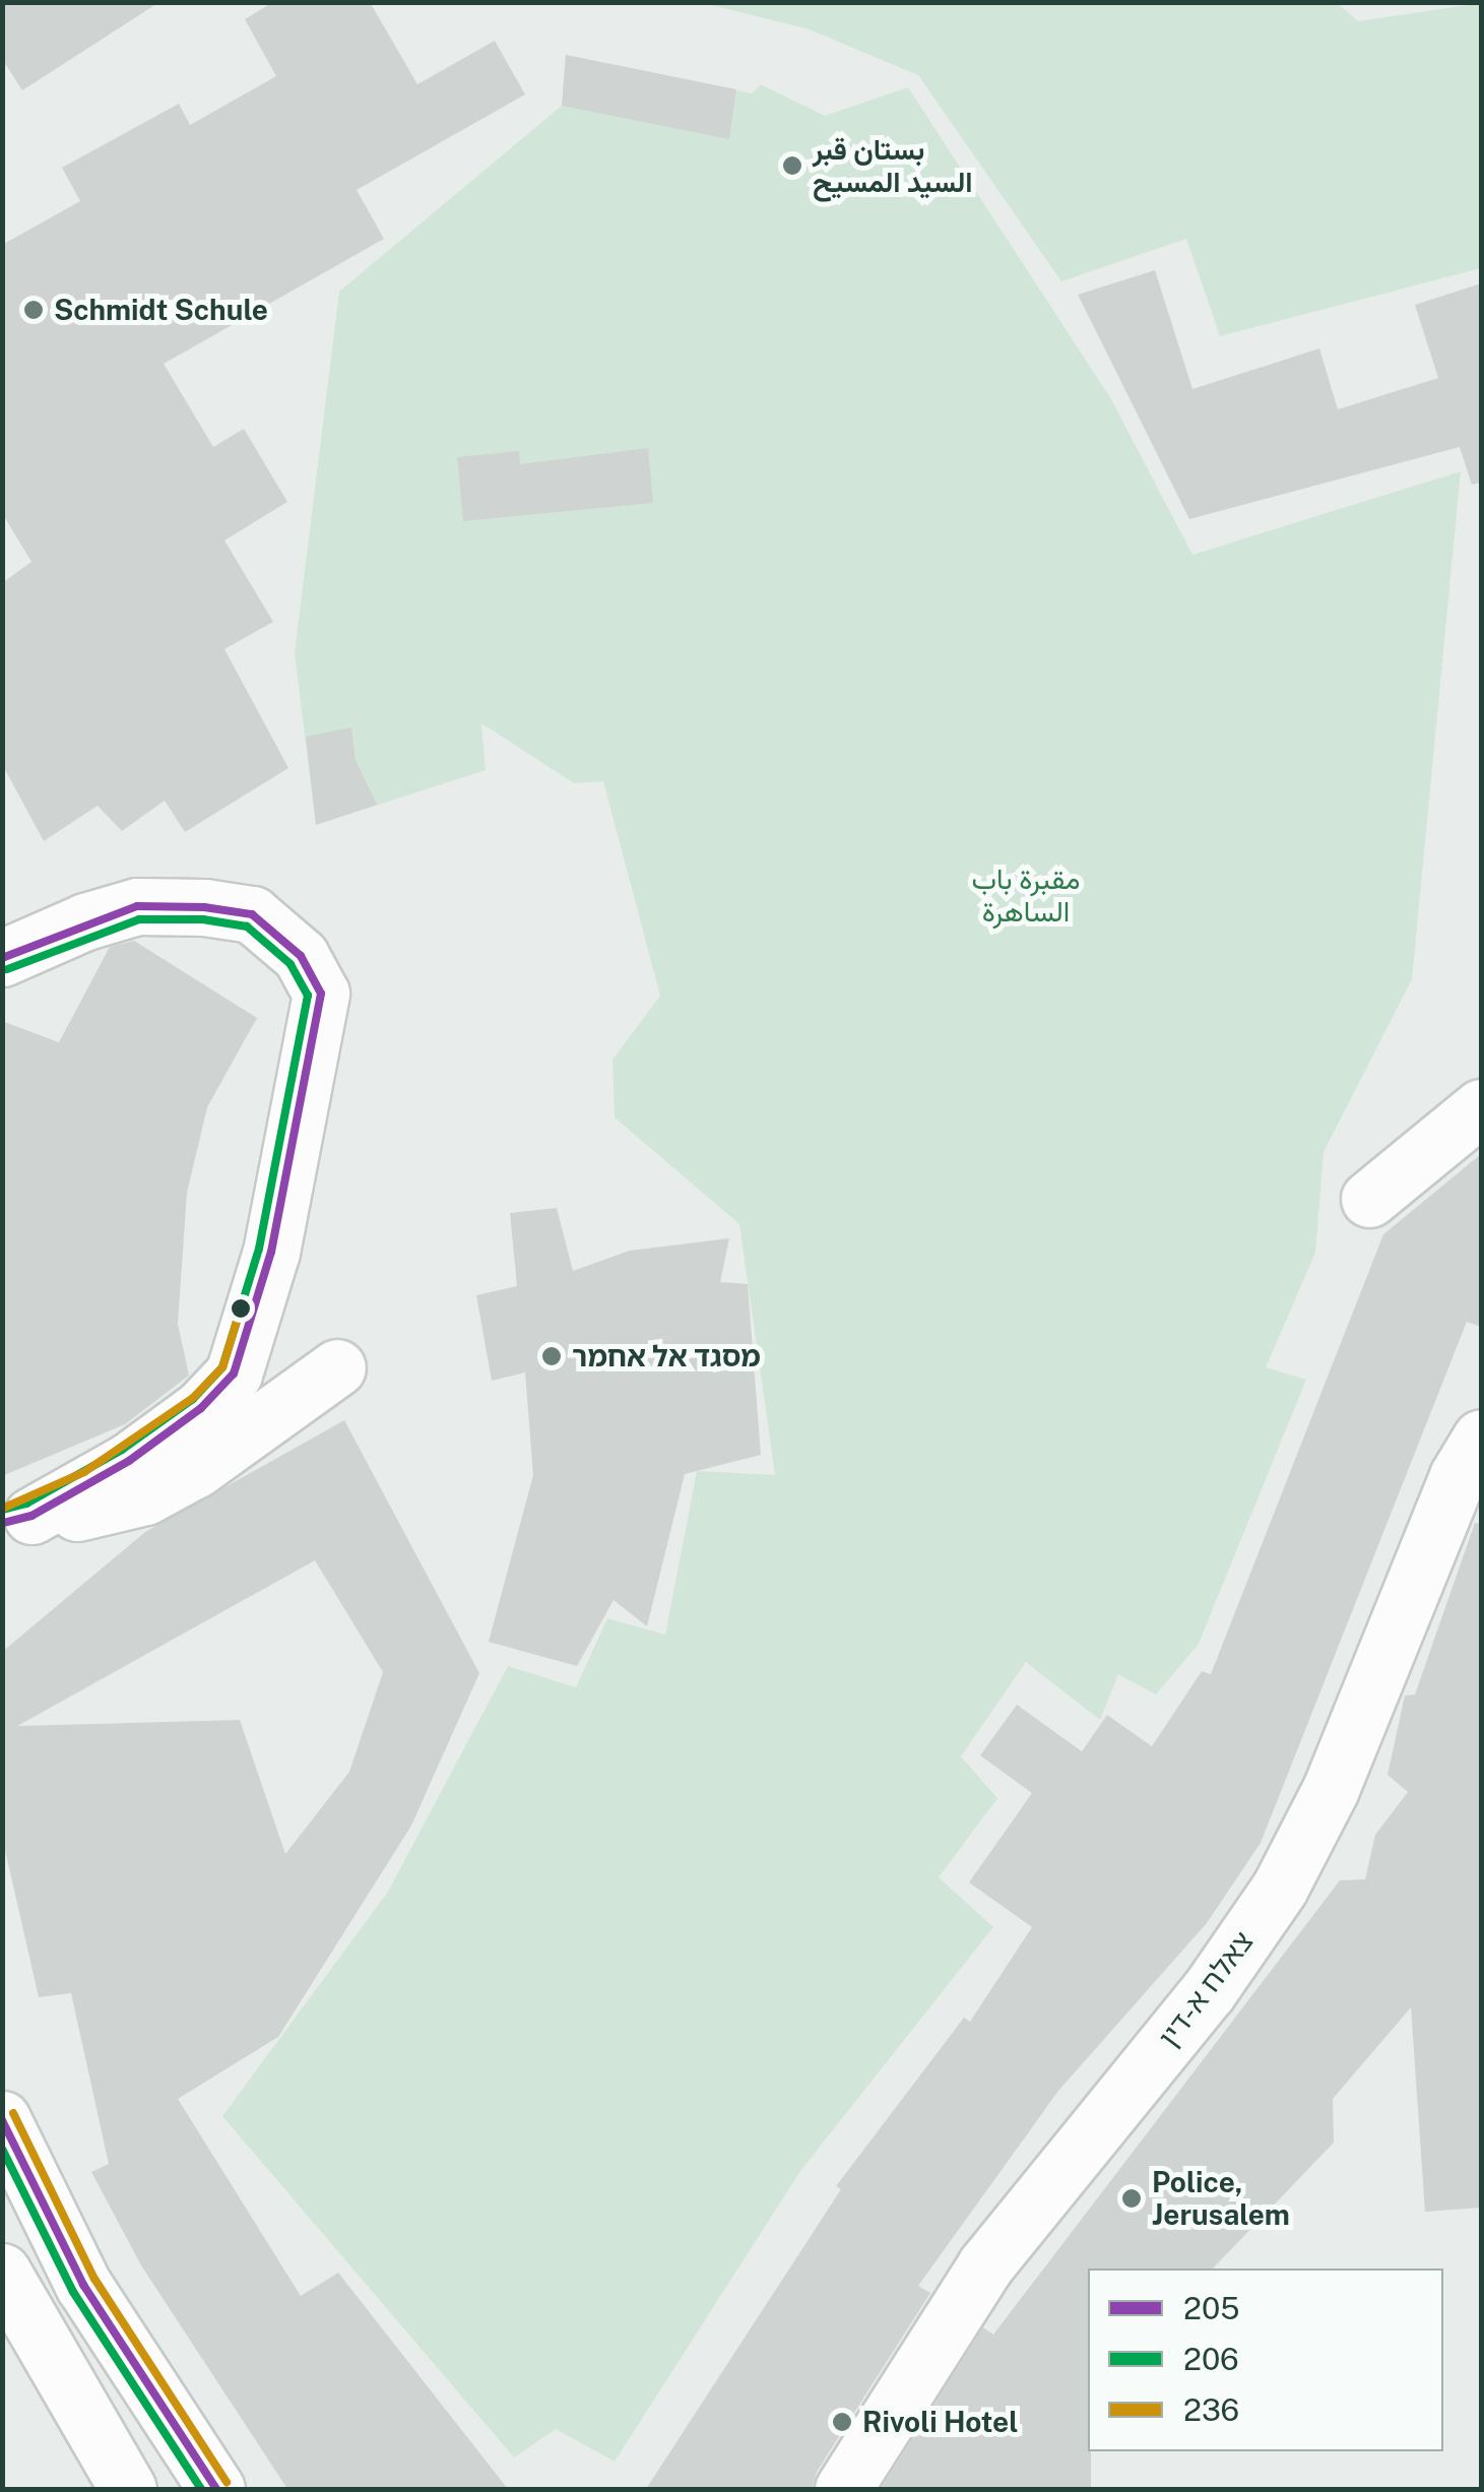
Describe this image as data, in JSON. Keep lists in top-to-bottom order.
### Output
{
  "streets": {
    "street": ["צאלח א-דין"]
  },
  "parks": ["مقبرة باب الساهرة"],
  "places": [
    "بستان قبر السيد المسيح",
    "Schmidt Schule",
    "מסגד אל אחמר",
    "Police, Jerusalem",
    "Rivoli Hotel"
  ],
  "lines": ["transit line 205", "transit line 206", "transit line 236"],
  "legend": ["205", "206", "236"]
}
